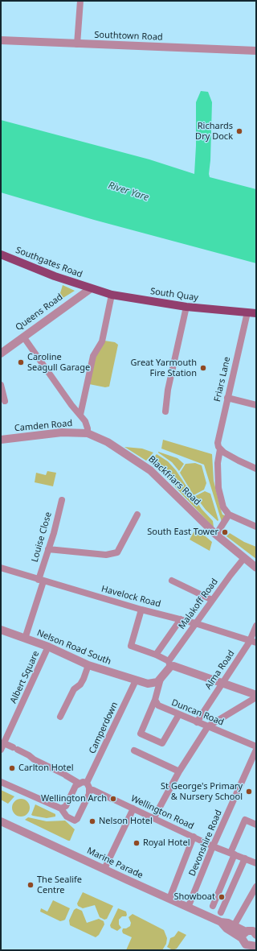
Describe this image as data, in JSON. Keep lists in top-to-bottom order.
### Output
{
  "streets": {
    "main road": ["Southgates Road", "South Quay"],
    "street": [
      "Southtown Road",
      "Queens Road",
      "Friars Lane",
      "Camden Road",
      "Blackfriars Road",
      "Louise Close",
      "Havelock Road",
      "Malakoff Road",
      "Nelson Road South",
      "Alma Road",
      "Albert Square",
      "Duncan Road",
      "Camperdown",
      "Wellington Road",
      "Devonshire Road",
      "Marine Parade"
    ]
  },
  "crossings": [
    ["Southgates Road", "South Quay"],
    ["Southgates Road", "Queens Road"],
    ["South Quay", "Queens Road"],
    ["South Quay", "Friars Lane"],
    ["Camden Road", "Blackfriars Road"],
    ["Blackfriars Road", "Malakoff Road"],
    ["Louise Close", "Havelock Road"],
    ["Louise Close", "Nelson Road South"],
    ["Havelock Road", "Malakoff Road"],
    ["Havelock Road", "Alma Road"],
    ["Nelson Road South", "Albert Square"],
    ["Nelson Road South", "Camperdown"],
    ["Alma Road", "Duncan Road"],
    ["Wellington Road", "Devonshire Road"],
    ["Devonshire Road", "Marine Parade"]
  ],
  "water": ["River Yare"],
  "places": [
    "Richards Dry Dock",
    "Caroline Seagull Garage",
    "Great Yarmouth Fire Station",
    "South East Tower",
    "Carlton Hotel",
    "St George's Primary & Nursery School",
    "Wellington Arch",
    "Nelson Hotel",
    "Royal Hotel",
    "The Sealife Centre",
    "Showboat"
  ]
}
